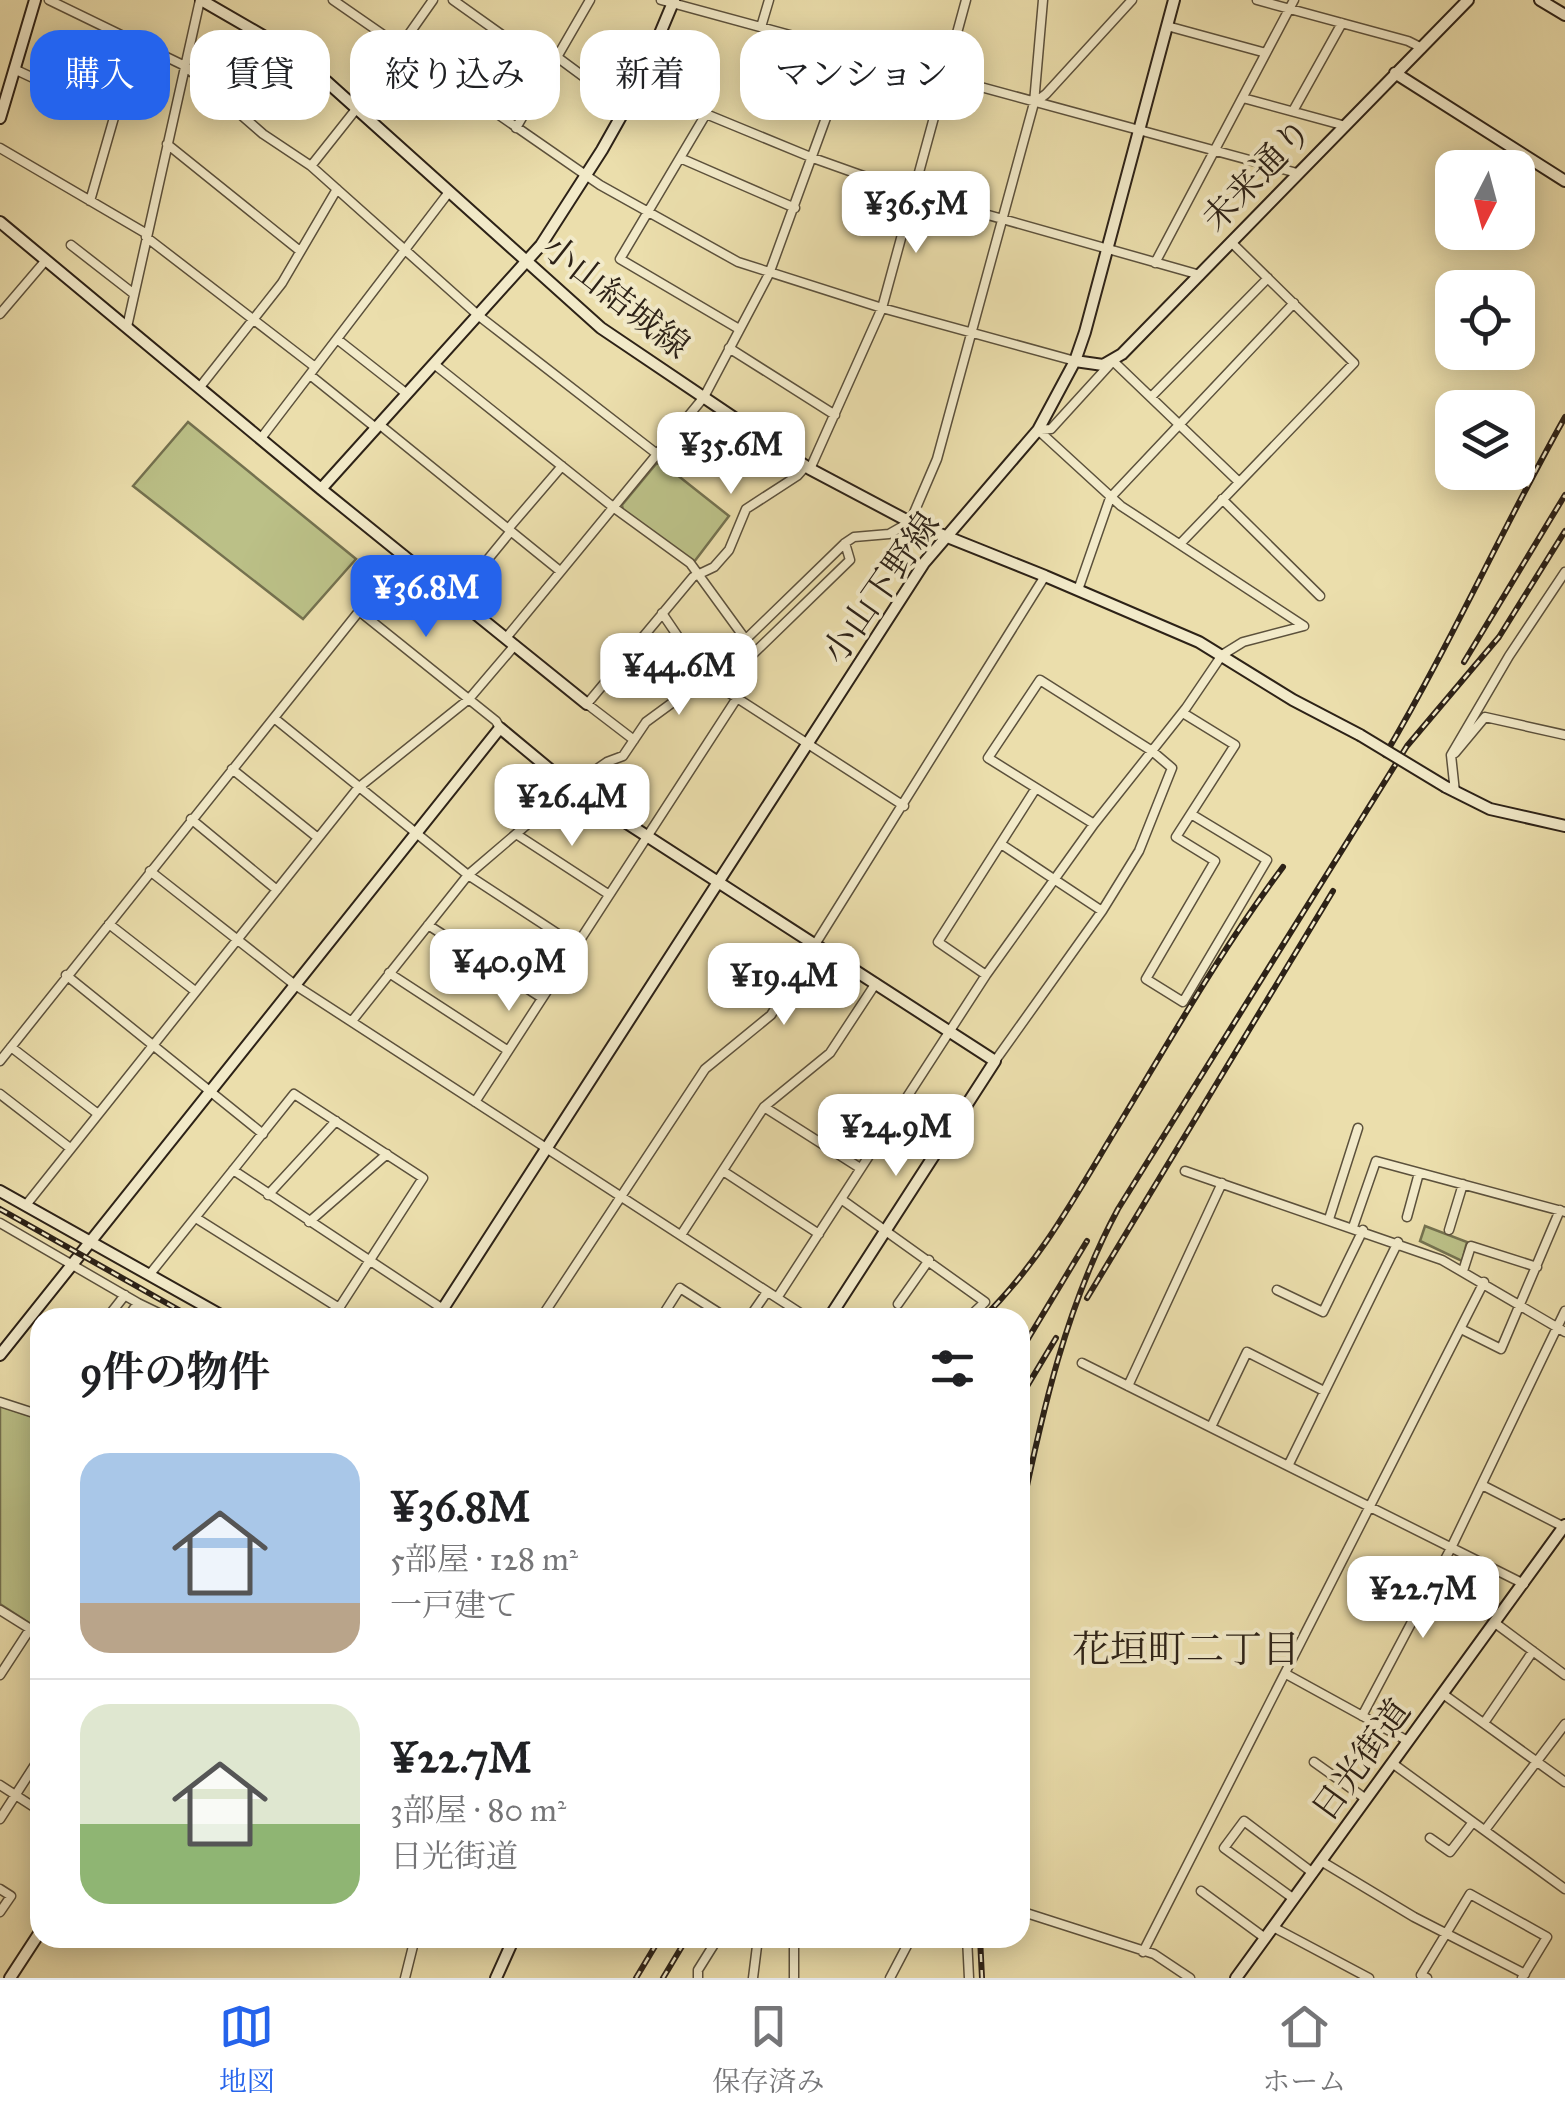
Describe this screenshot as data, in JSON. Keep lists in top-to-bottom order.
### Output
{
  "streets": {
    "street": [
      "未来通り",
      "小山結城線",
      "小山下野線",
      "日光街道"
    ]
  },
  "crossings": [
    ["小山結城線", "小山下野線"]
  ],
  "districts": ["花垣町二丁目"],
  "north": "bottom",
  "page": {
    "chip": [
      "購入",
      "賃貸",
      "絞り込み",
      "新着",
      "マンション"
    ],
    "price": [
      "¥36.5M",
      "¥35.6M",
      "¥36.8M",
      "¥44.6M",
      "¥26.4M",
      "¥40.9M",
      "¥19.4M",
      "¥24.9M",
      "¥22.7M"
    ],
    "heading": "9件の物件",
    "list": [
      {
        "name": "¥36.8M",
        "note": "5部屋 · 128 m² · 一戸建て"
      },
      {
        "name": "¥22.7M",
        "note": "3部屋 · 80 m² · 日光街道"
      }
    ],
    "tabs": ["地図", "保存済み", "ホーム"]
  }
}
